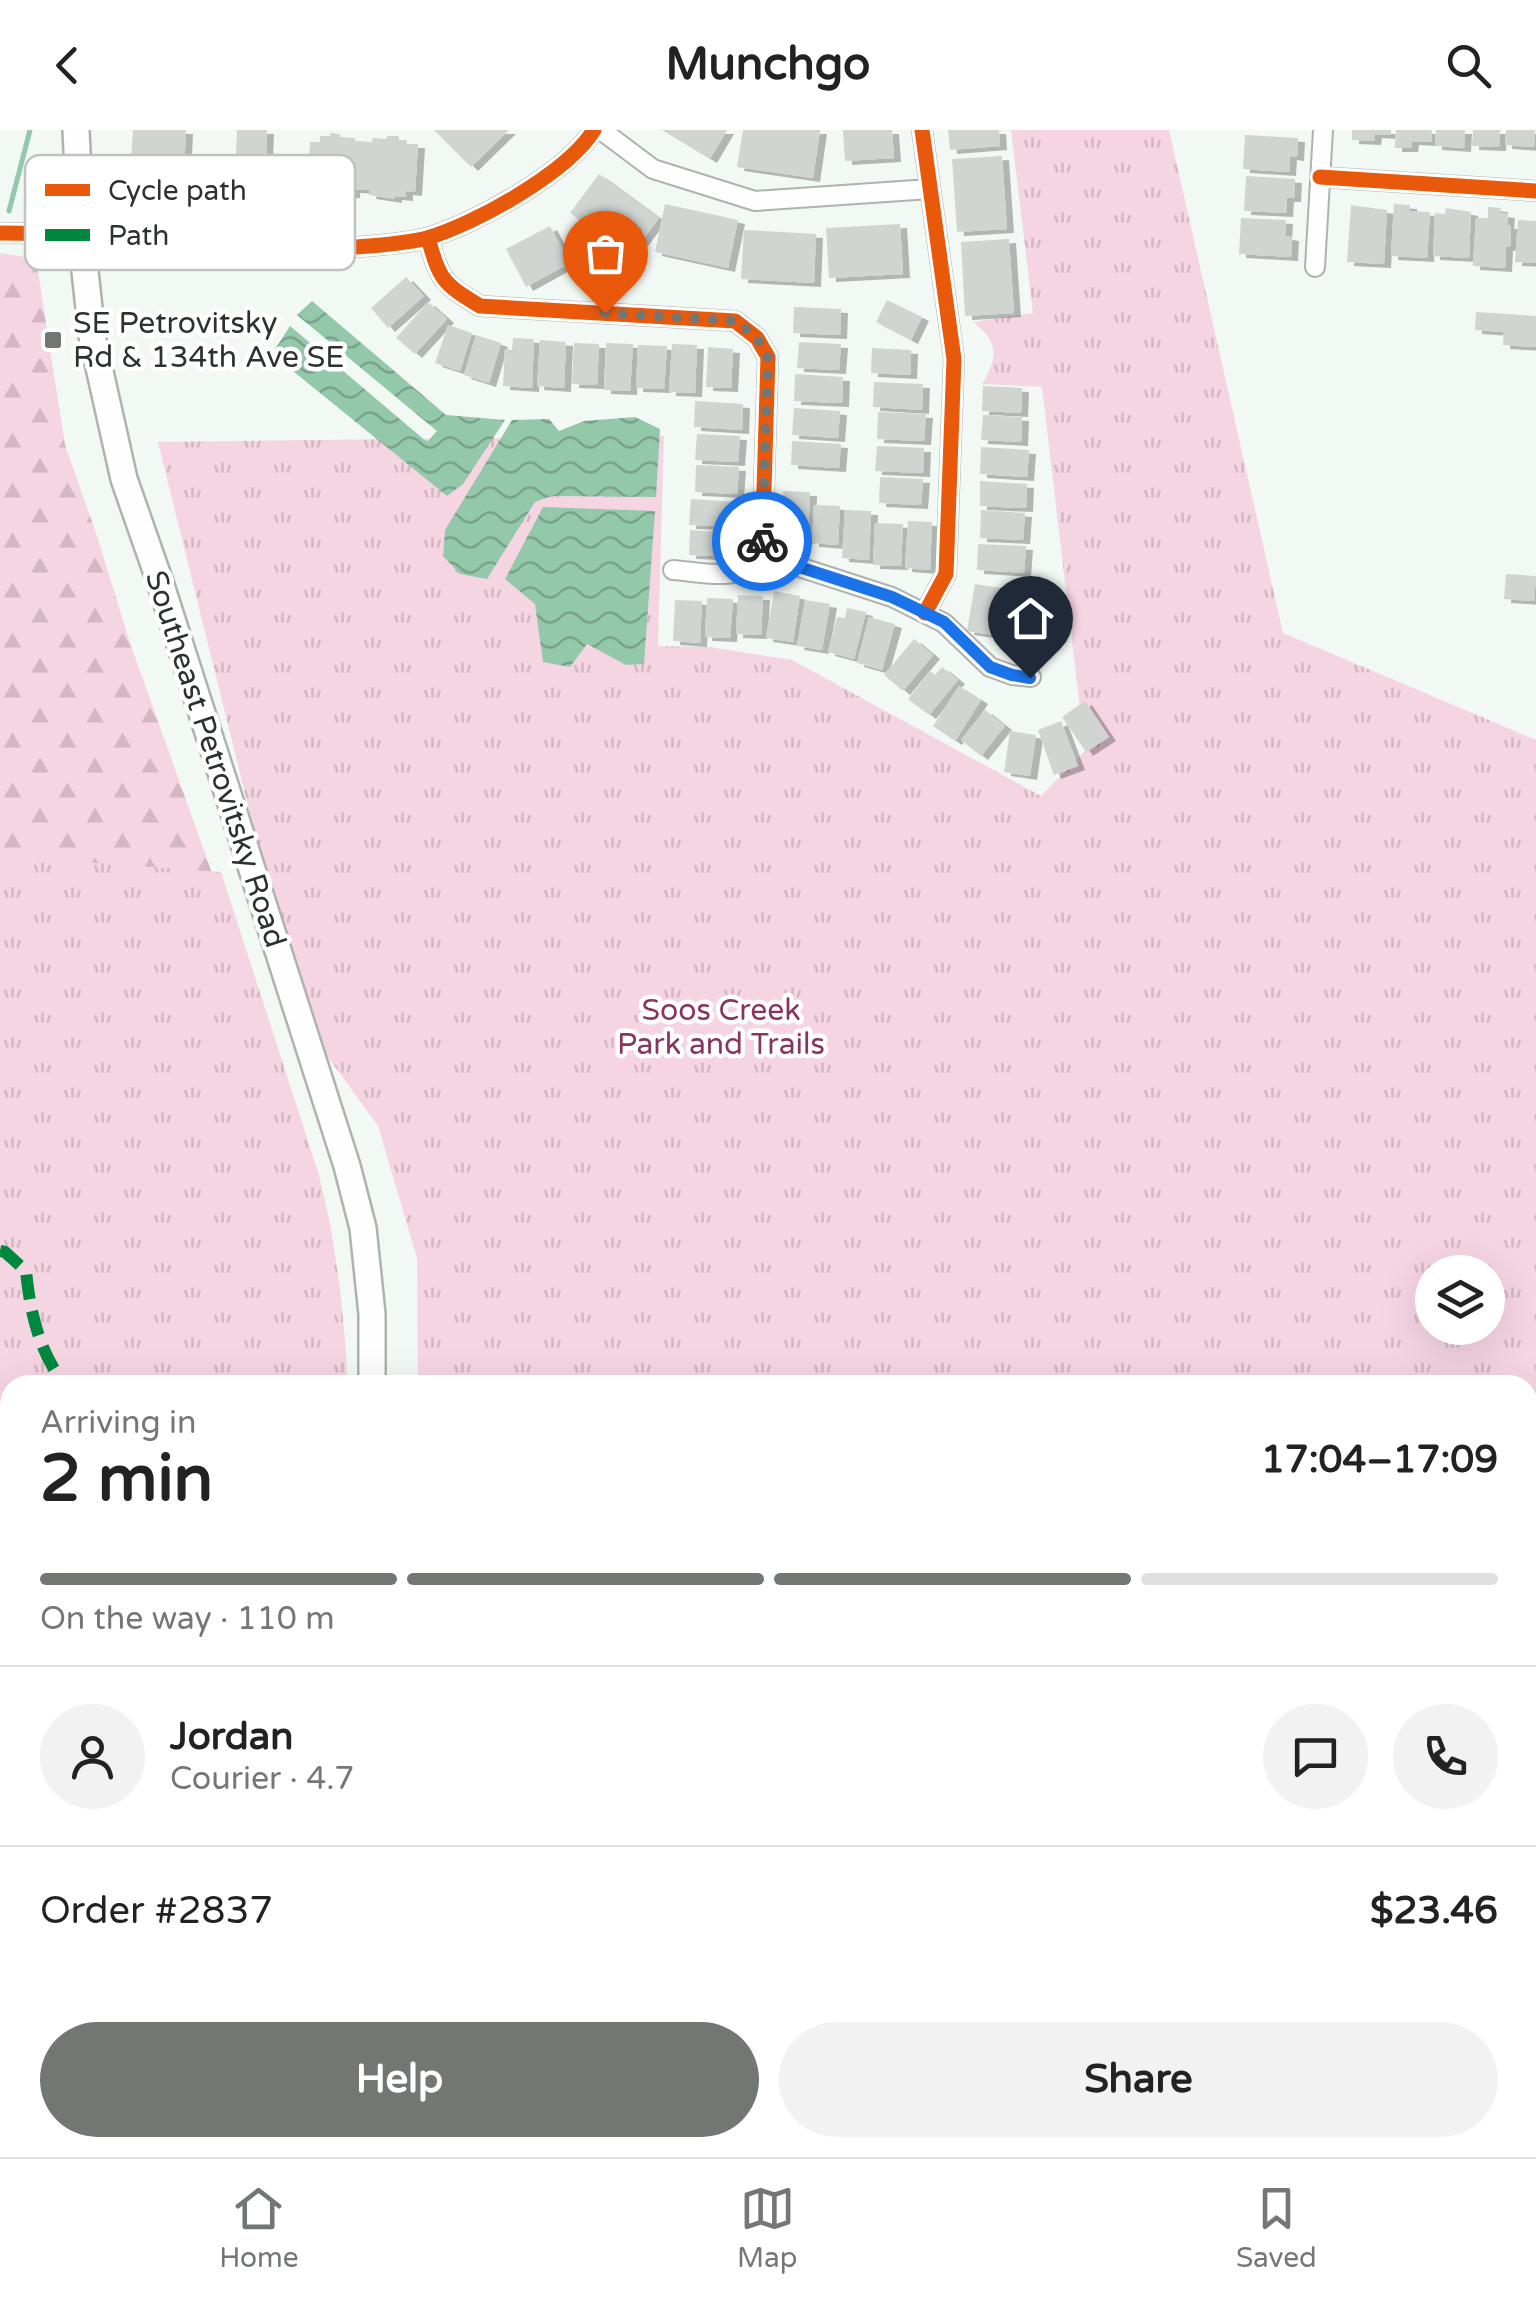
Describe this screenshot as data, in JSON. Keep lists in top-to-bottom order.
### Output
{
  "streets": {
    "main road": ["Southeast Petrovitsky Road"]
  },
  "parks": ["Soos Creek Park and Trails"],
  "places": {
    "transit": ["SE Petrovitsky Rd & 134th Ave SE"]
  },
  "legend": ["Cycle path", "Path"],
  "page": {
    "header": "Munchgo",
    "heading": ["2 min", "Arriving in", "17:04–17:09"],
    "panel": [
      "Jordan",
      "Courier · 4.7",
      "Order #2837",
      "$23.46"
    ],
    "bar": "On the way · 110 m",
    "buttons": ["Help", "Share"],
    "tabs": ["Home", "Map", "Saved"]
  }
}
